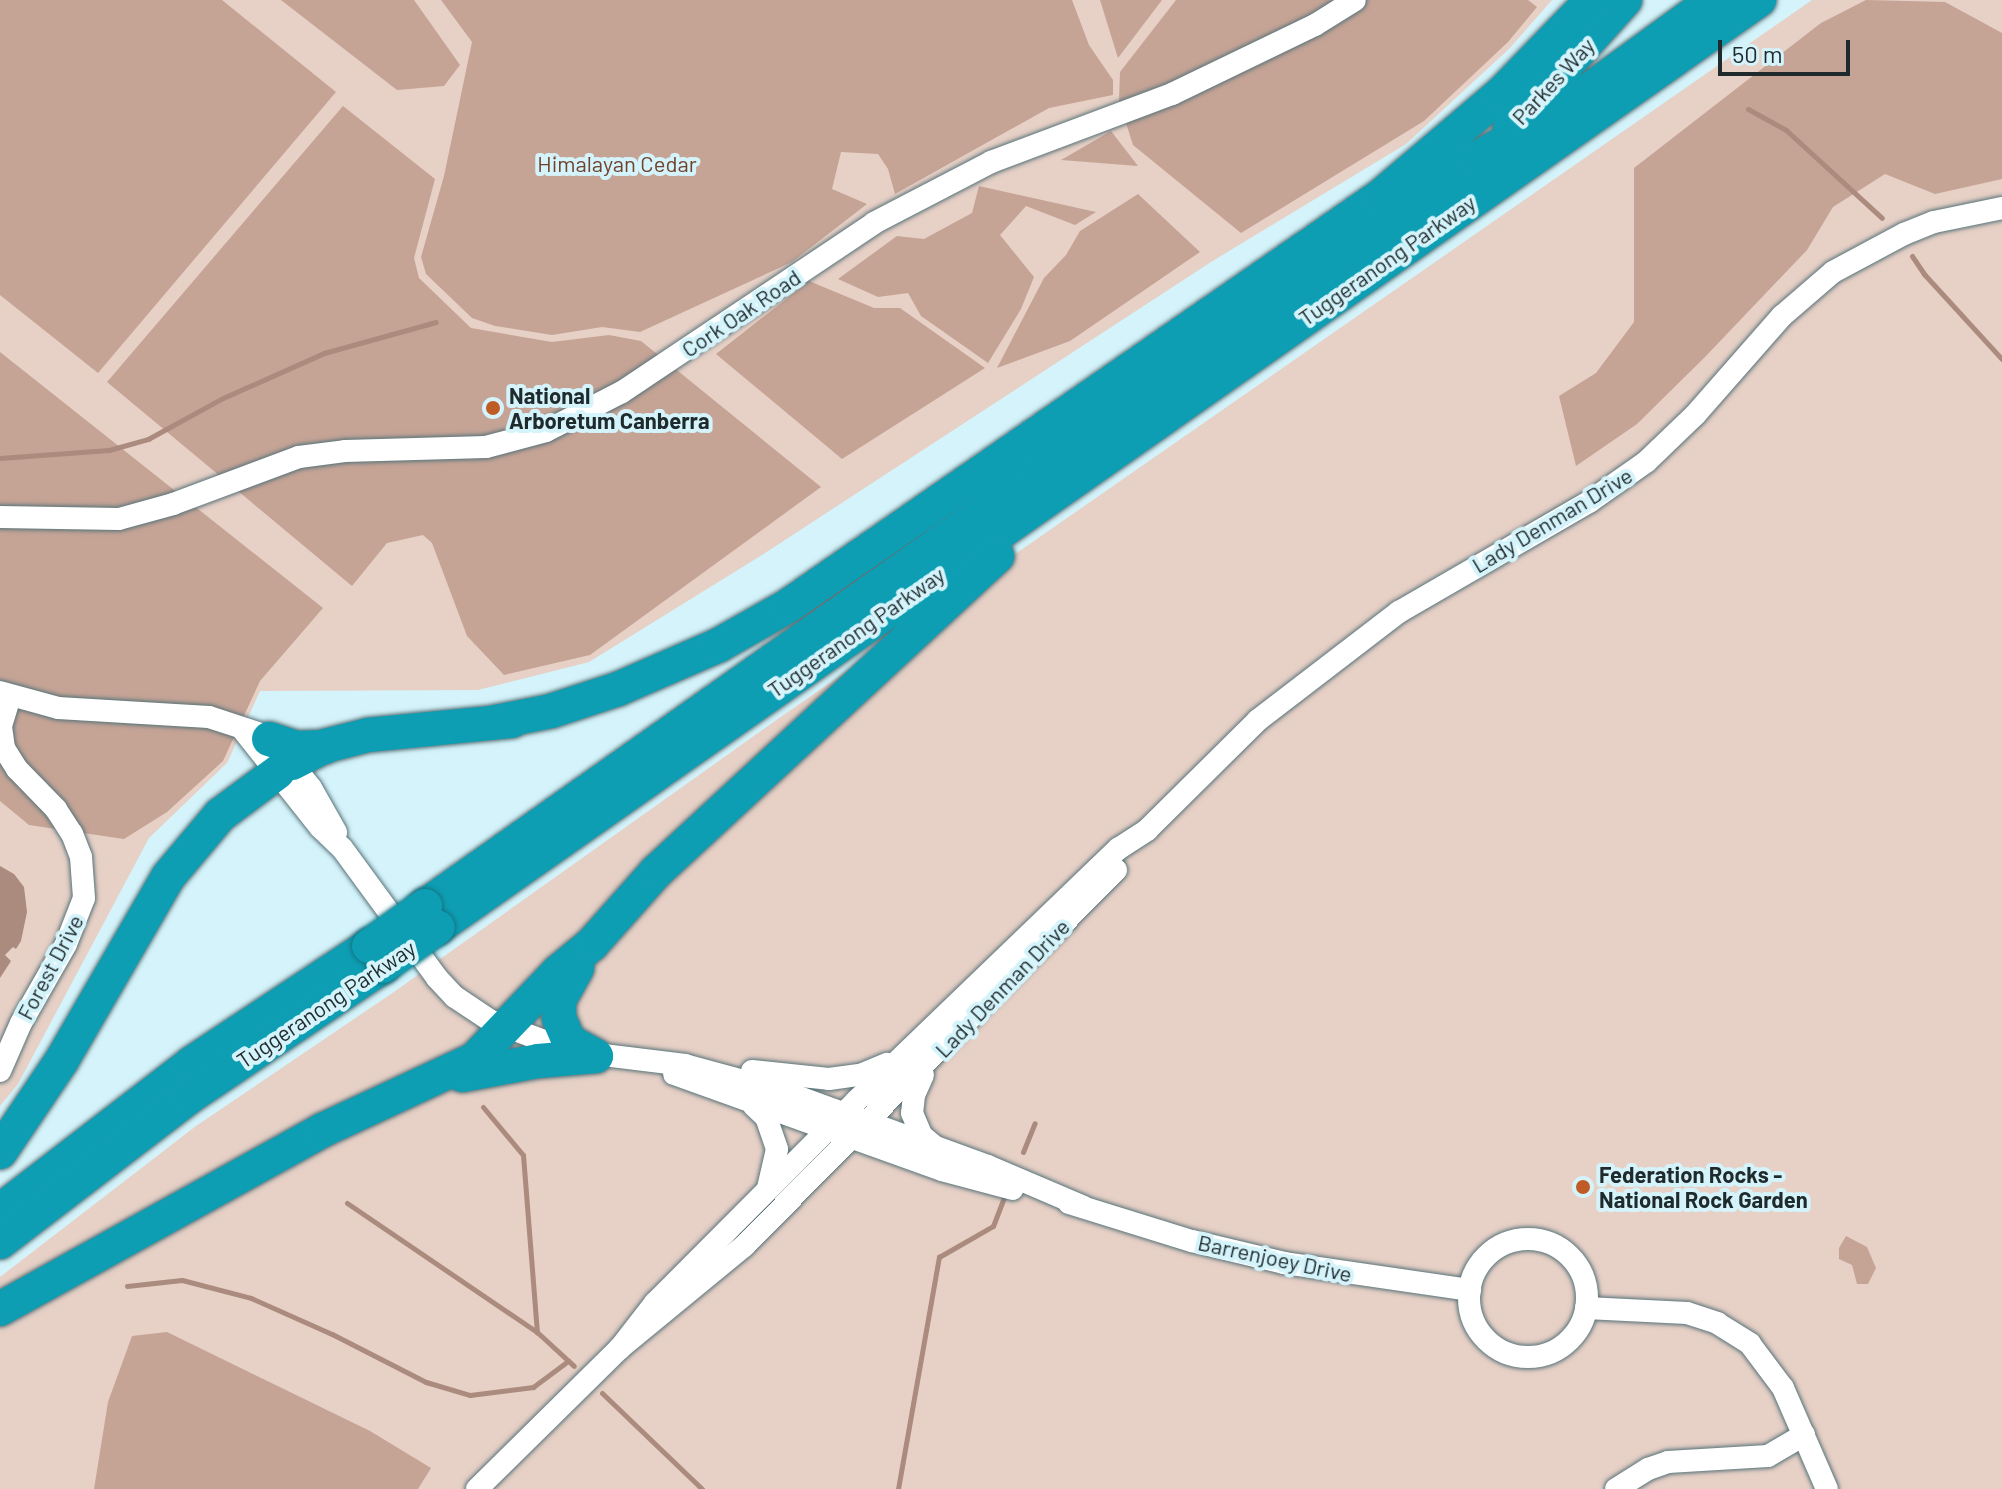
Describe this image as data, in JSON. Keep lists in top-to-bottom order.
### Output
{
  "streets": {
    "highway": ["Parkes Way", "Tuggeranong Parkway"],
    "street": [
      "Cork Oak Road",
      "Lady Denman Drive",
      "Forest Drive",
      "Barrenjoey Drive"
    ]
  },
  "crossings": [
    ["Parkes Way", "Tuggeranong Parkway"],
    ["Lady Denman Drive", "Barrenjoey Drive"]
  ],
  "parks": ["Himalayan Cedar"],
  "places": ["National Arboretum Canberra", "Federation Rocks - National Rock Garden"],
  "scale_bar": "50 m"
}
